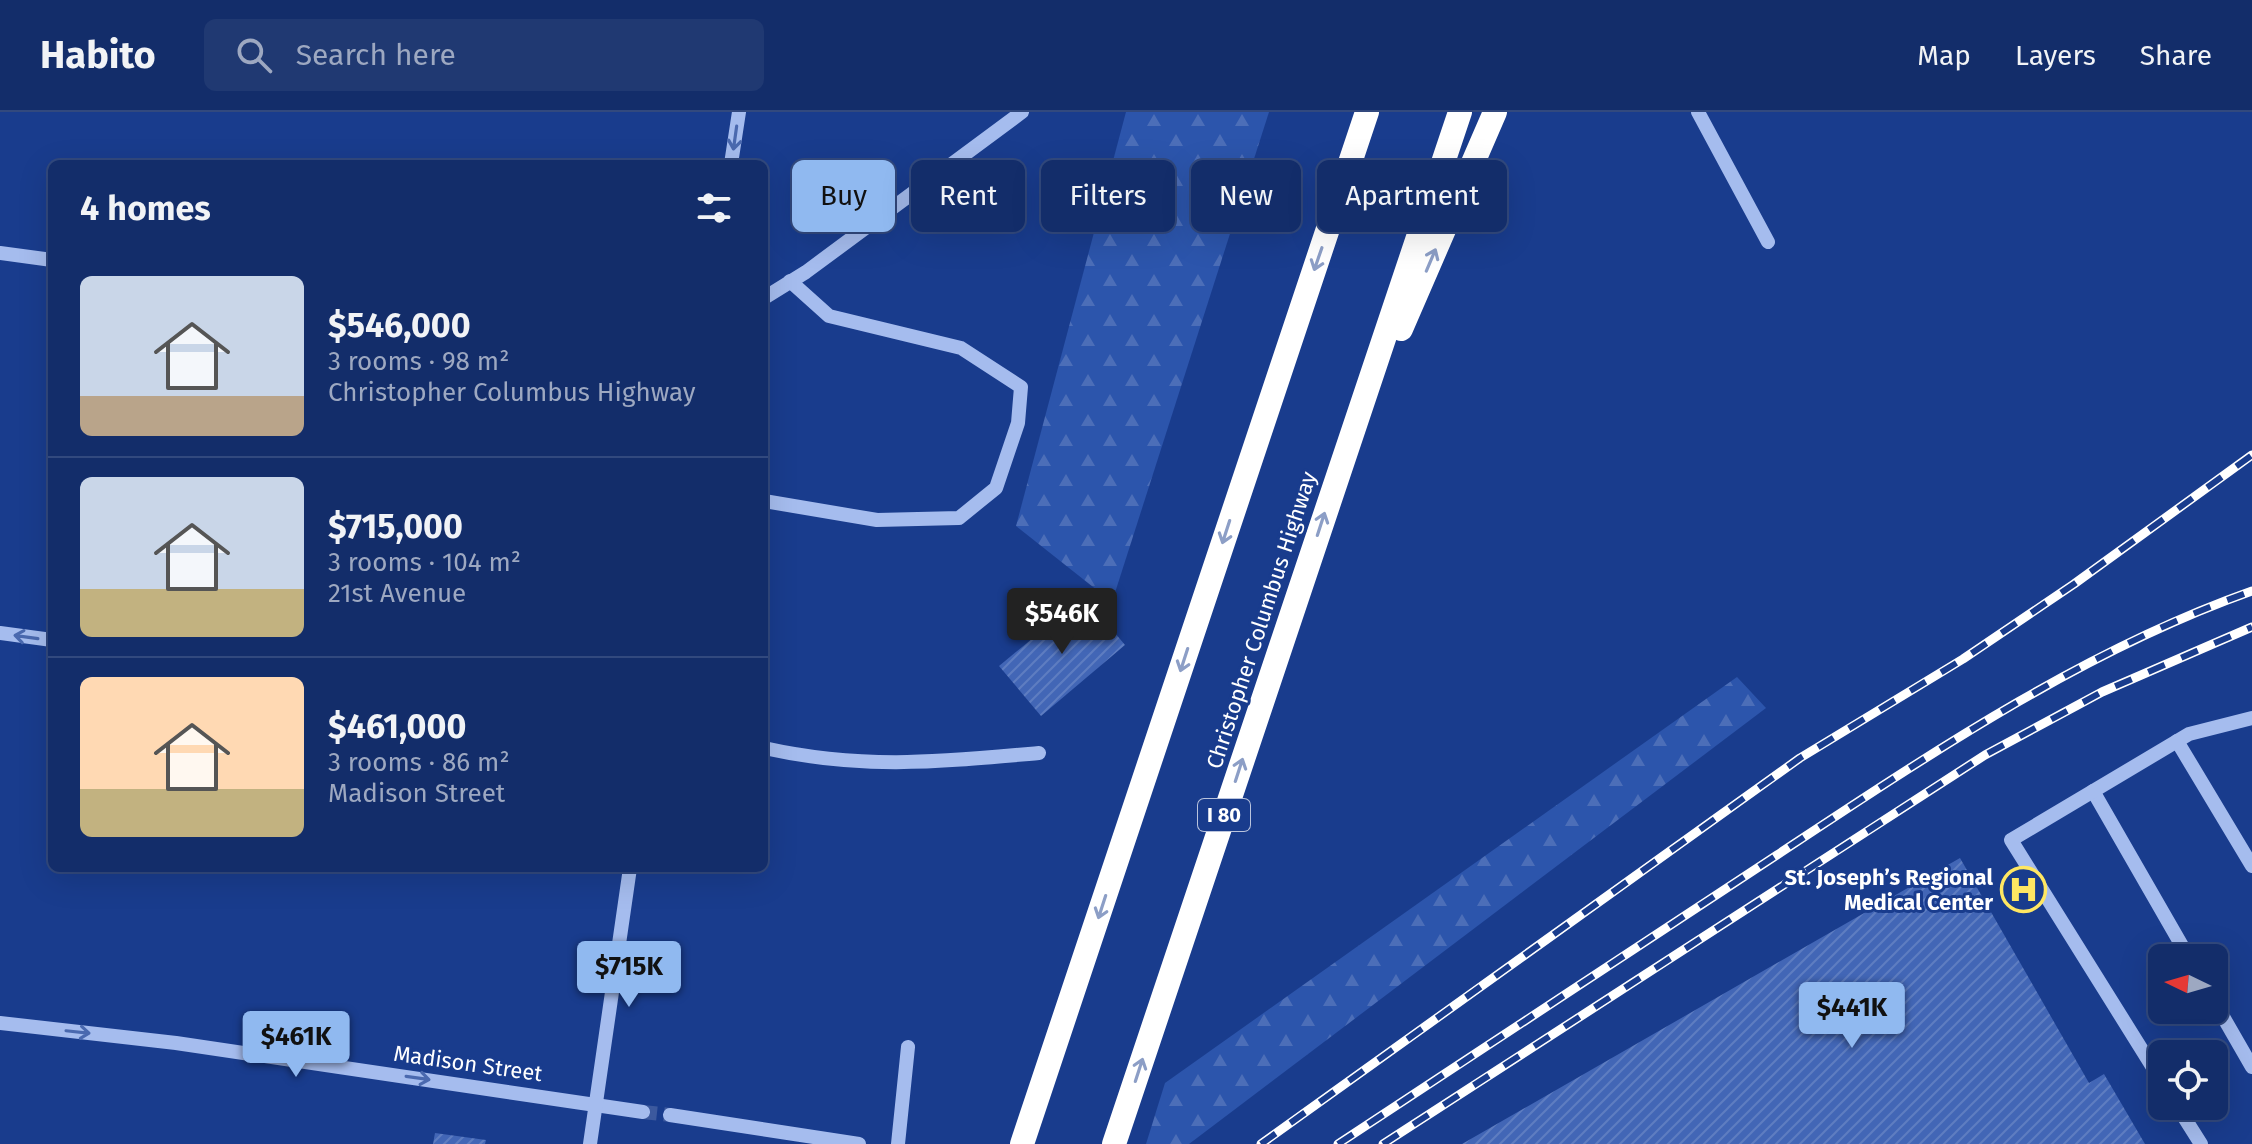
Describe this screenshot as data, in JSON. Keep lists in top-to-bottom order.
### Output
{
  "streets": {
    "highway": ["Christopher Columbus Highway", "I 80"],
    "street": ["Madison Street"]
  },
  "one_way": ["Madison Street"],
  "places": {
    "hospital": ["St. Joseph’s Regional Medical Center"]
  },
  "north": "left",
  "page": {
    "header": "Habito",
    "search": "Search here",
    "nav": ["Map", "Layers", "Share"],
    "chip": [
      "Buy",
      "Rent",
      "Filters",
      "New",
      "Apartment"
    ],
    "heading": "4 homes",
    "list": [
      {
        "name": "$546,000",
        "note": "3 rooms · 98 m² · Christopher Columbus Highway"
      },
      {
        "name": "$715,000",
        "note": "3 rooms · 104 m² · 21st Avenue"
      },
      {
        "name": "$461,000",
        "note": "3 rooms · 86 m² · Madison Street"
      }
    ],
    "price": [
      "$546K",
      "$715K",
      "$441K",
      "$461K"
    ]
  }
}
